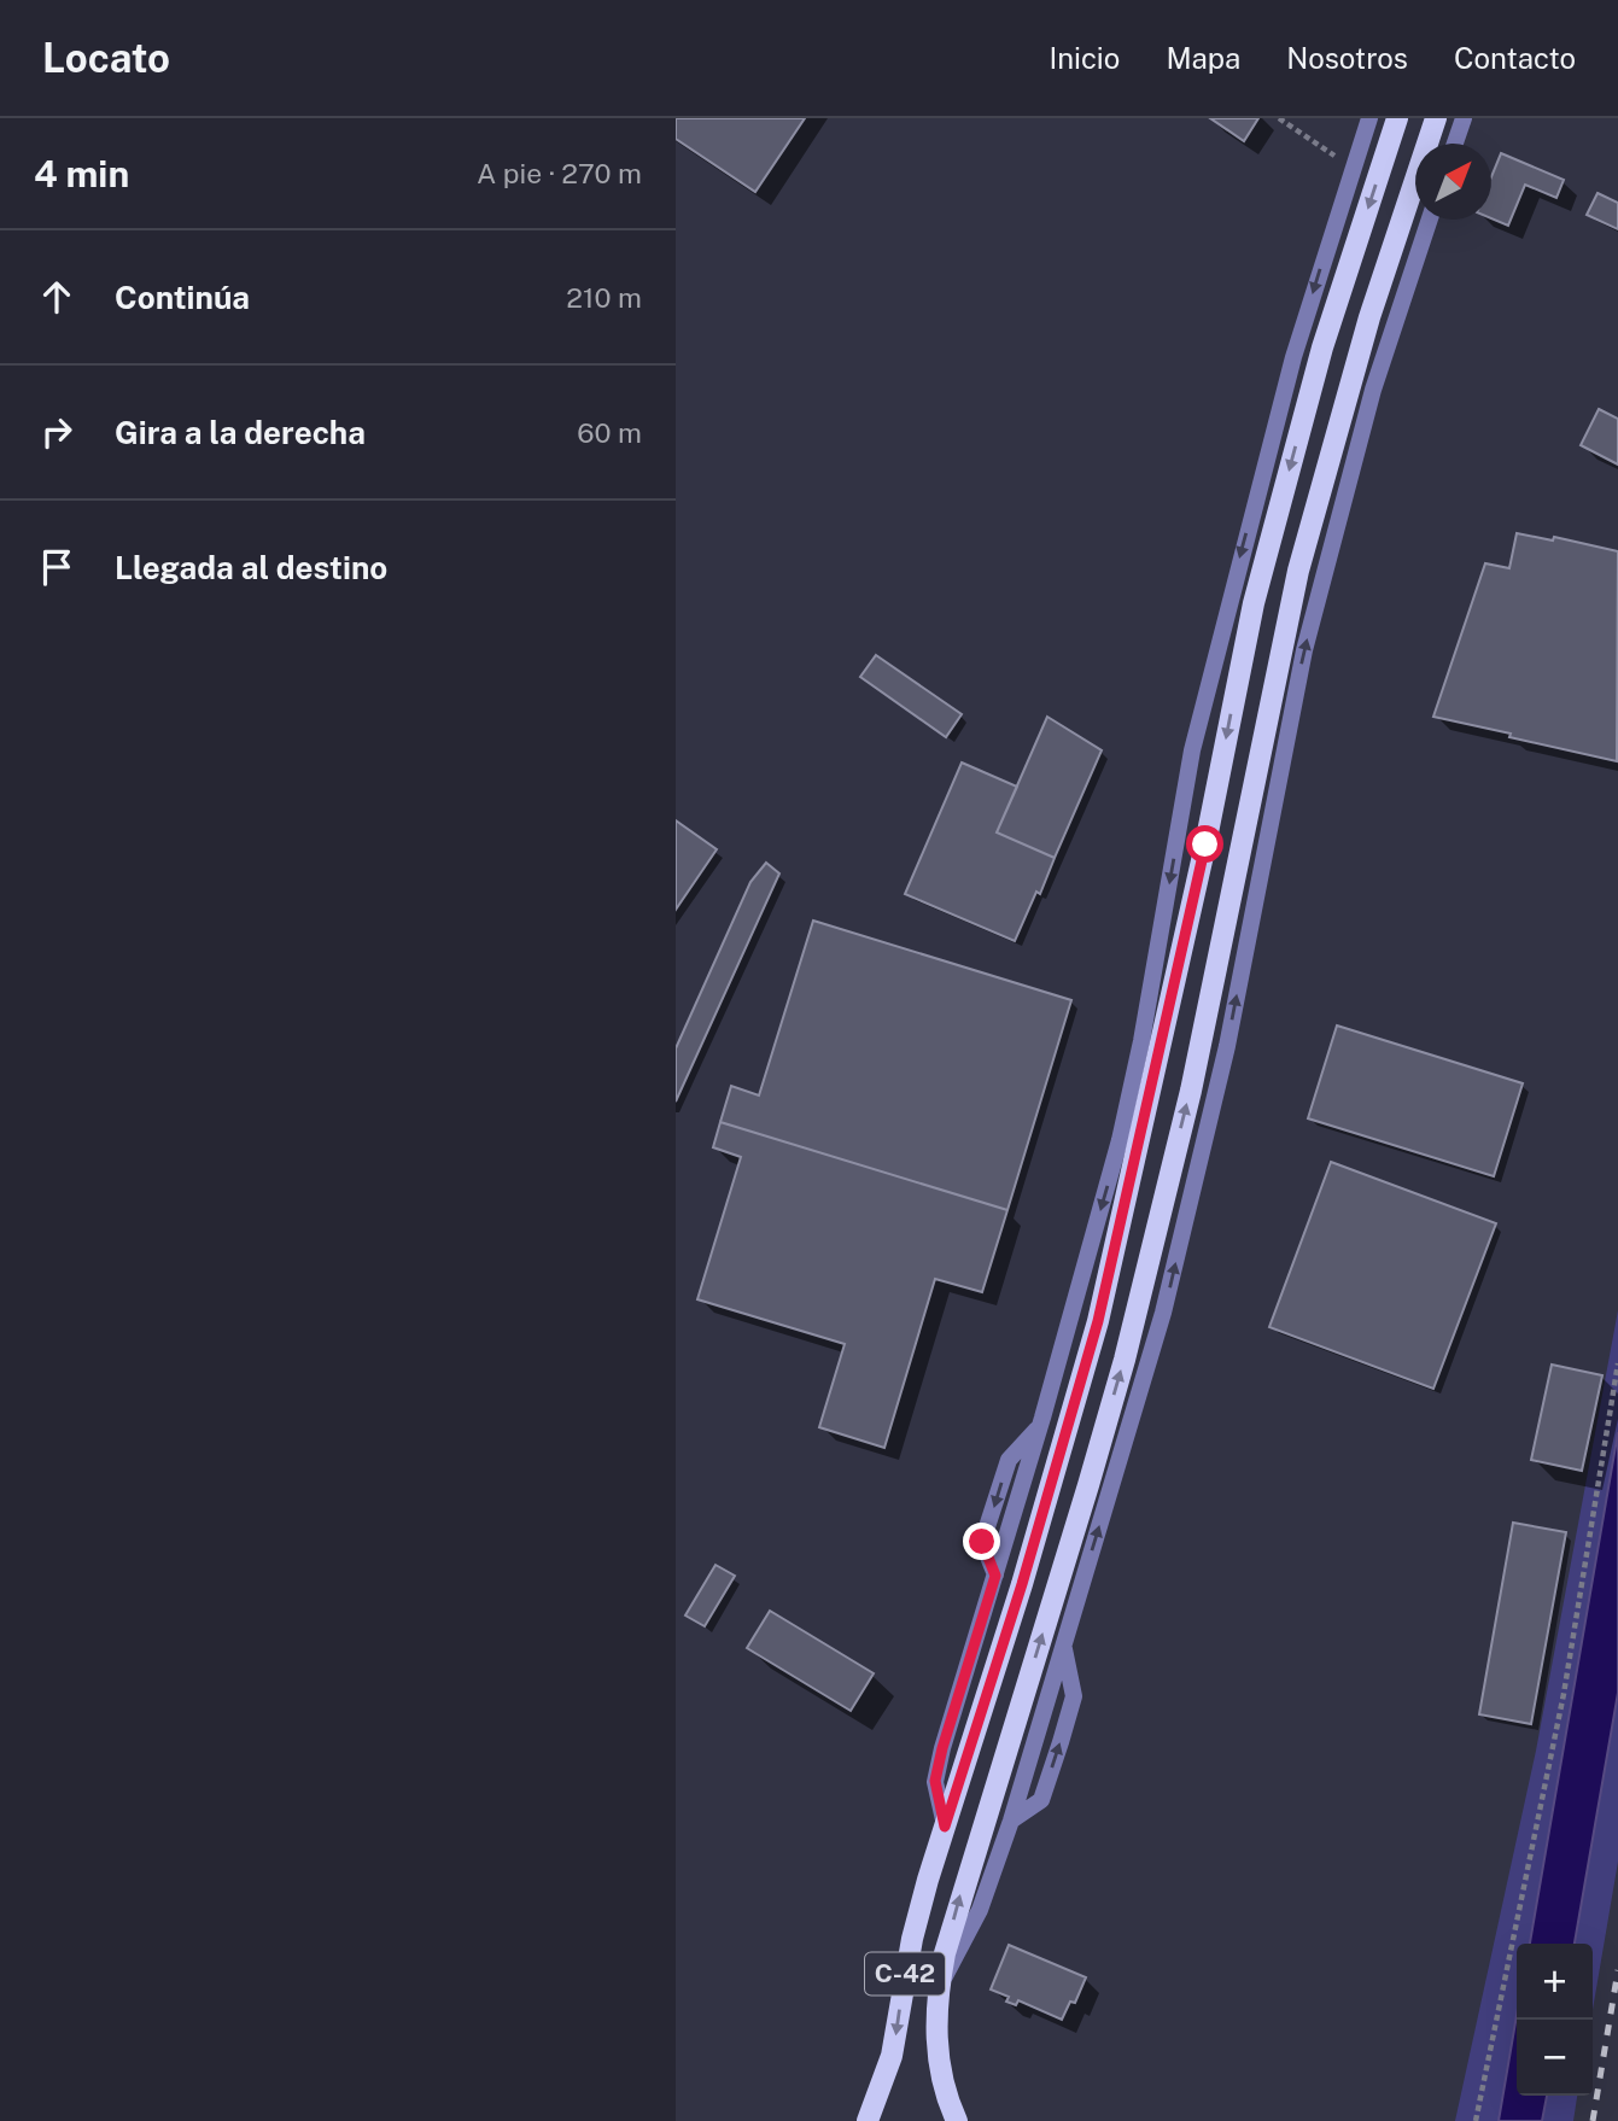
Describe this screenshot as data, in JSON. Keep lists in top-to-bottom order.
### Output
{
  "streets": {
    "main road": ["C-42"]
  },
  "north": "top right",
  "page": {
    "header": "Locato",
    "nav": [
      "Inicio",
      "Mapa",
      "Nosotros",
      "Contacto"
    ],
    "heading": ["4 min", "A pie · 270 m"],
    "list": [
      ["Continúa", "210 m"],
      ["Gira a la derecha", "60 m"],
      "Llegada al destino"
    ],
    "map_buttons": ["+", "−"]
  }
}
